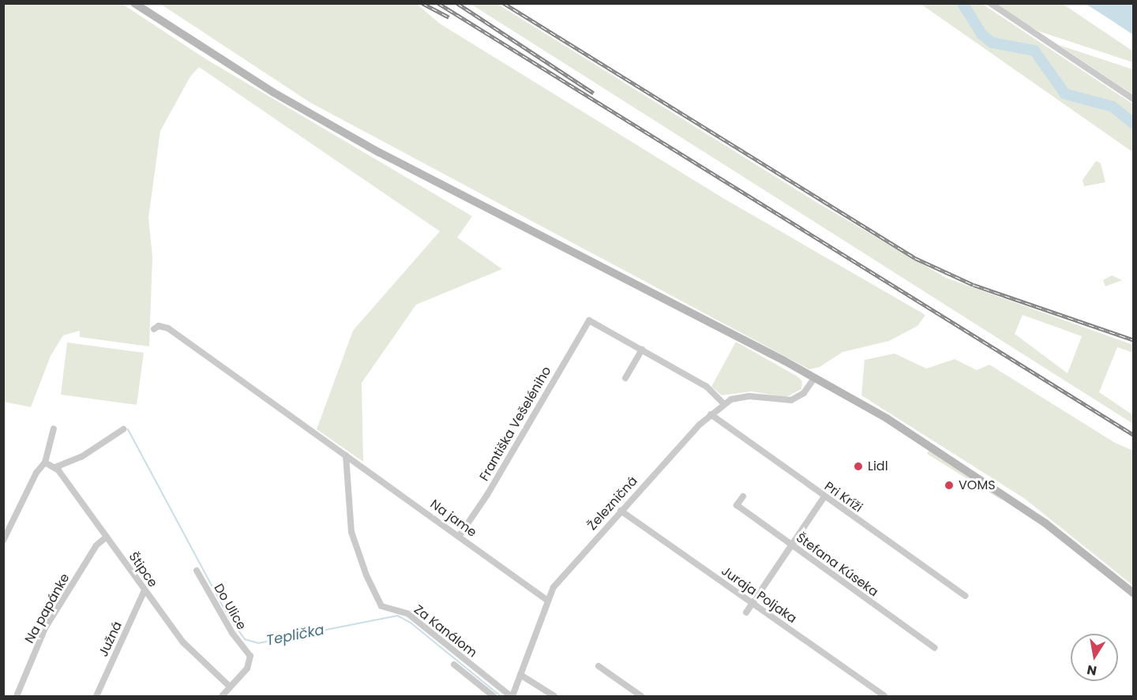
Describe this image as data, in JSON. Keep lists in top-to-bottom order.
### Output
{
  "streets": {
    "street": [
      "Františka Vešeléniho",
      "Pri Kríži",
      "Železničná",
      "Na jame",
      "Štefana Kúseka",
      "Štipce",
      "Juraja Poljaka",
      "Do Ulice",
      "Na papánke",
      "Za Kanálom",
      "Južná"
    ]
  },
  "crossings": [
    ["Františka Vešeléniho", "Na jame"],
    ["Pri Kríži", "Železničná"],
    ["Železničná", "Na jame"],
    ["Železničná", "Juraja Poljaka"],
    ["Železničná", "Za Kanálom"],
    ["Na jame", "Za Kanálom"],
    ["Štipce", "Do Ulice"],
    ["Štipce", "Na papánke"],
    ["Štipce", "Južná"]
  ],
  "water": ["Teplička"],
  "places": ["Lidl", "VOMS"],
  "north": "bottom"
}
